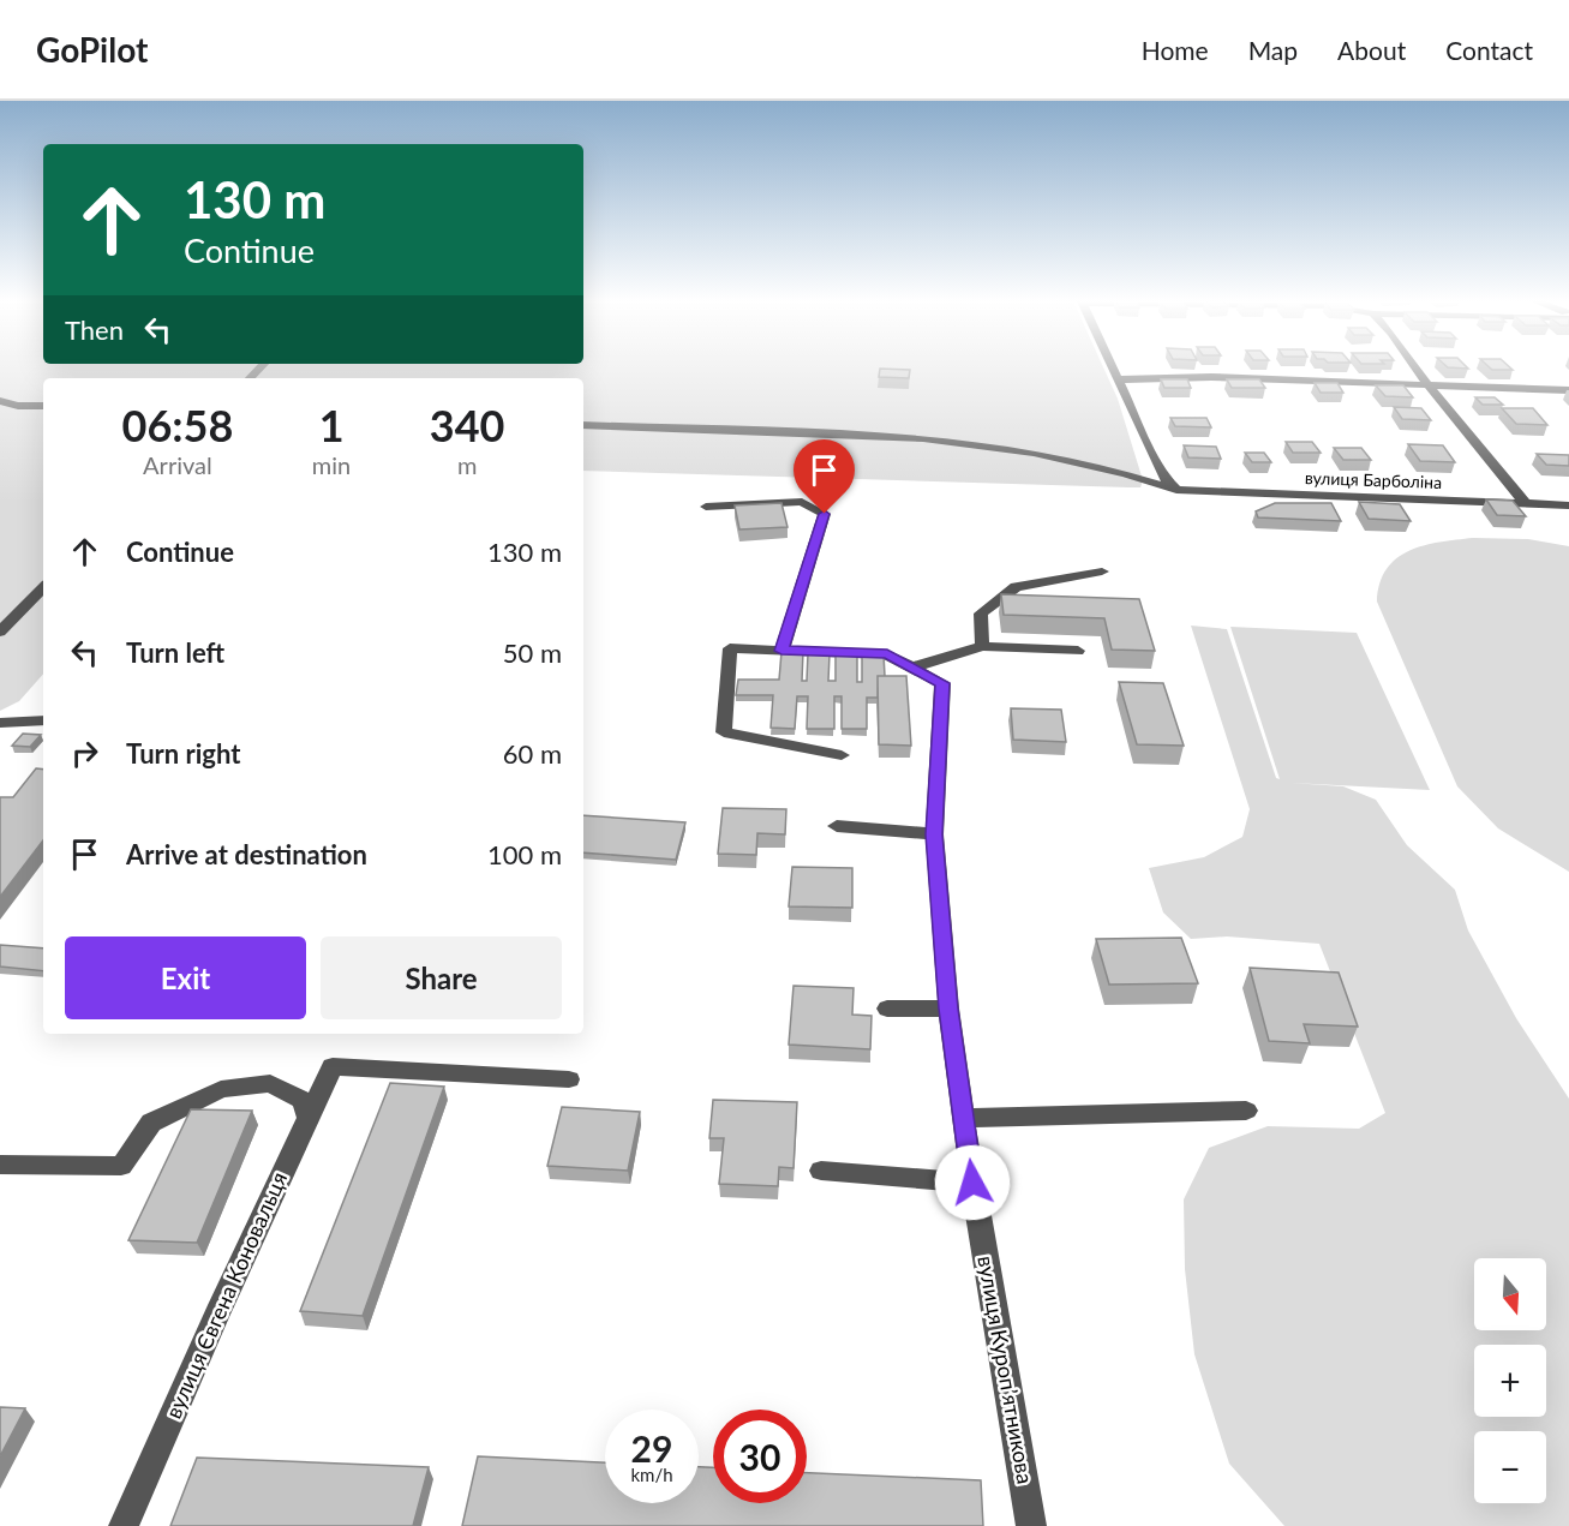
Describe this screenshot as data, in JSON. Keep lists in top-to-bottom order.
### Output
{
  "streets": {
    "street": ["вулиця Барболіна", "вулиця Євгена Коновальця", "вулиця Куропʼятникова"]
  },
  "north": "bottom",
  "page": {
    "header": "GoPilot",
    "nav": [
      "Home",
      "Map",
      "About",
      "Contact"
    ],
    "turn": ["130 m", "Continue"],
    "then": "Then",
    "eta": [
      "06:58",
      "Arrival",
      "1",
      "min",
      "340",
      "m"
    ],
    "list": [
      {
        "name": "Continue",
        "value": "130 m"
      },
      {
        "name": "Turn left",
        "value": "50 m"
      },
      {
        "name": "Turn right",
        "value": "60 m"
      },
      {
        "name": "Arrive at destination",
        "value": "100 m"
      }
    ],
    "buttons": ["Exit", "Share"],
    "map_buttons": ["+", "−"],
    "speed": "29 km/h",
    "limit": "30"
  }
}
